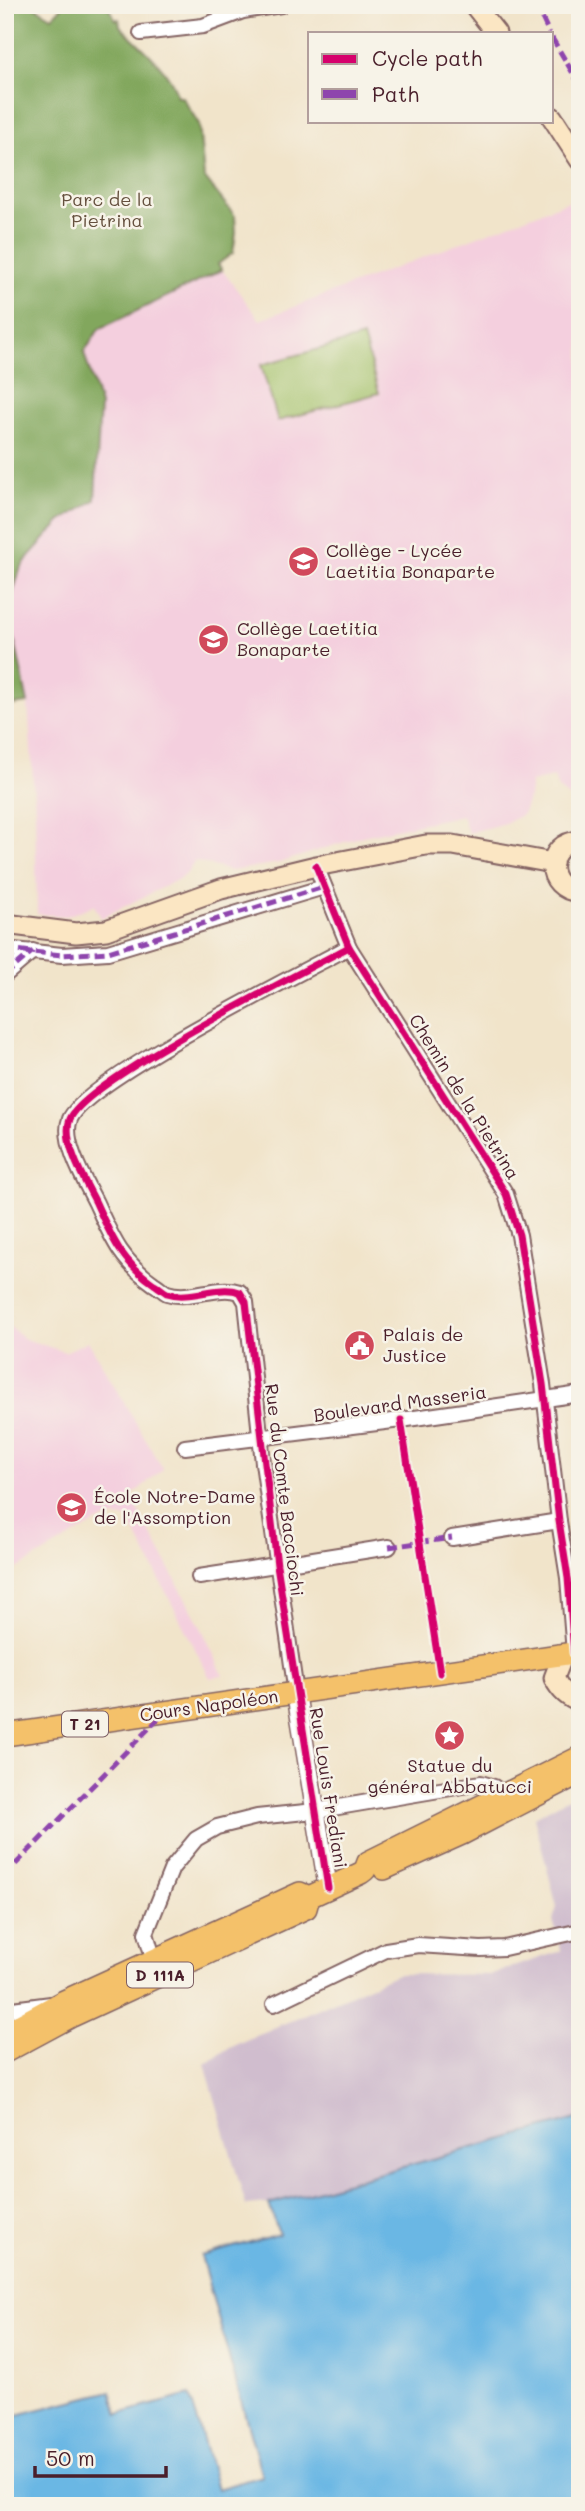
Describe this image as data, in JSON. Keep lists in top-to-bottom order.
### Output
{
  "streets": {
    "main road": ["Cours Napoléon", "T 21", "D 111A"],
    "street": [
      "Chemin de la Pietrina",
      "Boulevard Masseria",
      "Rue du Comte Bacciochi",
      "Rue Louis Frediani"
    ]
  },
  "crossings": [
    ["Chemin de la Pietrina", "Boulevard Masseria"],
    ["Chemin de la Pietrina", "Rue du Comte Bacciochi"],
    ["Chemin de la Pietrina", "Cours Napoléon"],
    ["Boulevard Masseria", "Rue du Comte Bacciochi"],
    ["Rue du Comte Bacciochi", "Cours Napoléon"],
    ["Rue du Comte Bacciochi", "Rue Louis Frediani"],
    ["Cours Napoléon", "Rue Louis Frediani"],
    ["Rue Louis Frediani", "D 111A"]
  ],
  "parks": ["Parc de la Pietrina"],
  "places": {
    "school or university": ["Collège - Lycée Laetitia Bonaparte", "Collège Laetitia Bonaparte", "École Notre-Dame de l'Assomption"],
    "public building": ["Palais de Justice"],
    "place": ["Statue du général Abbatucci"]
  },
  "legend": ["Cycle path", "Path"],
  "scale_bar": "50 m"
}
